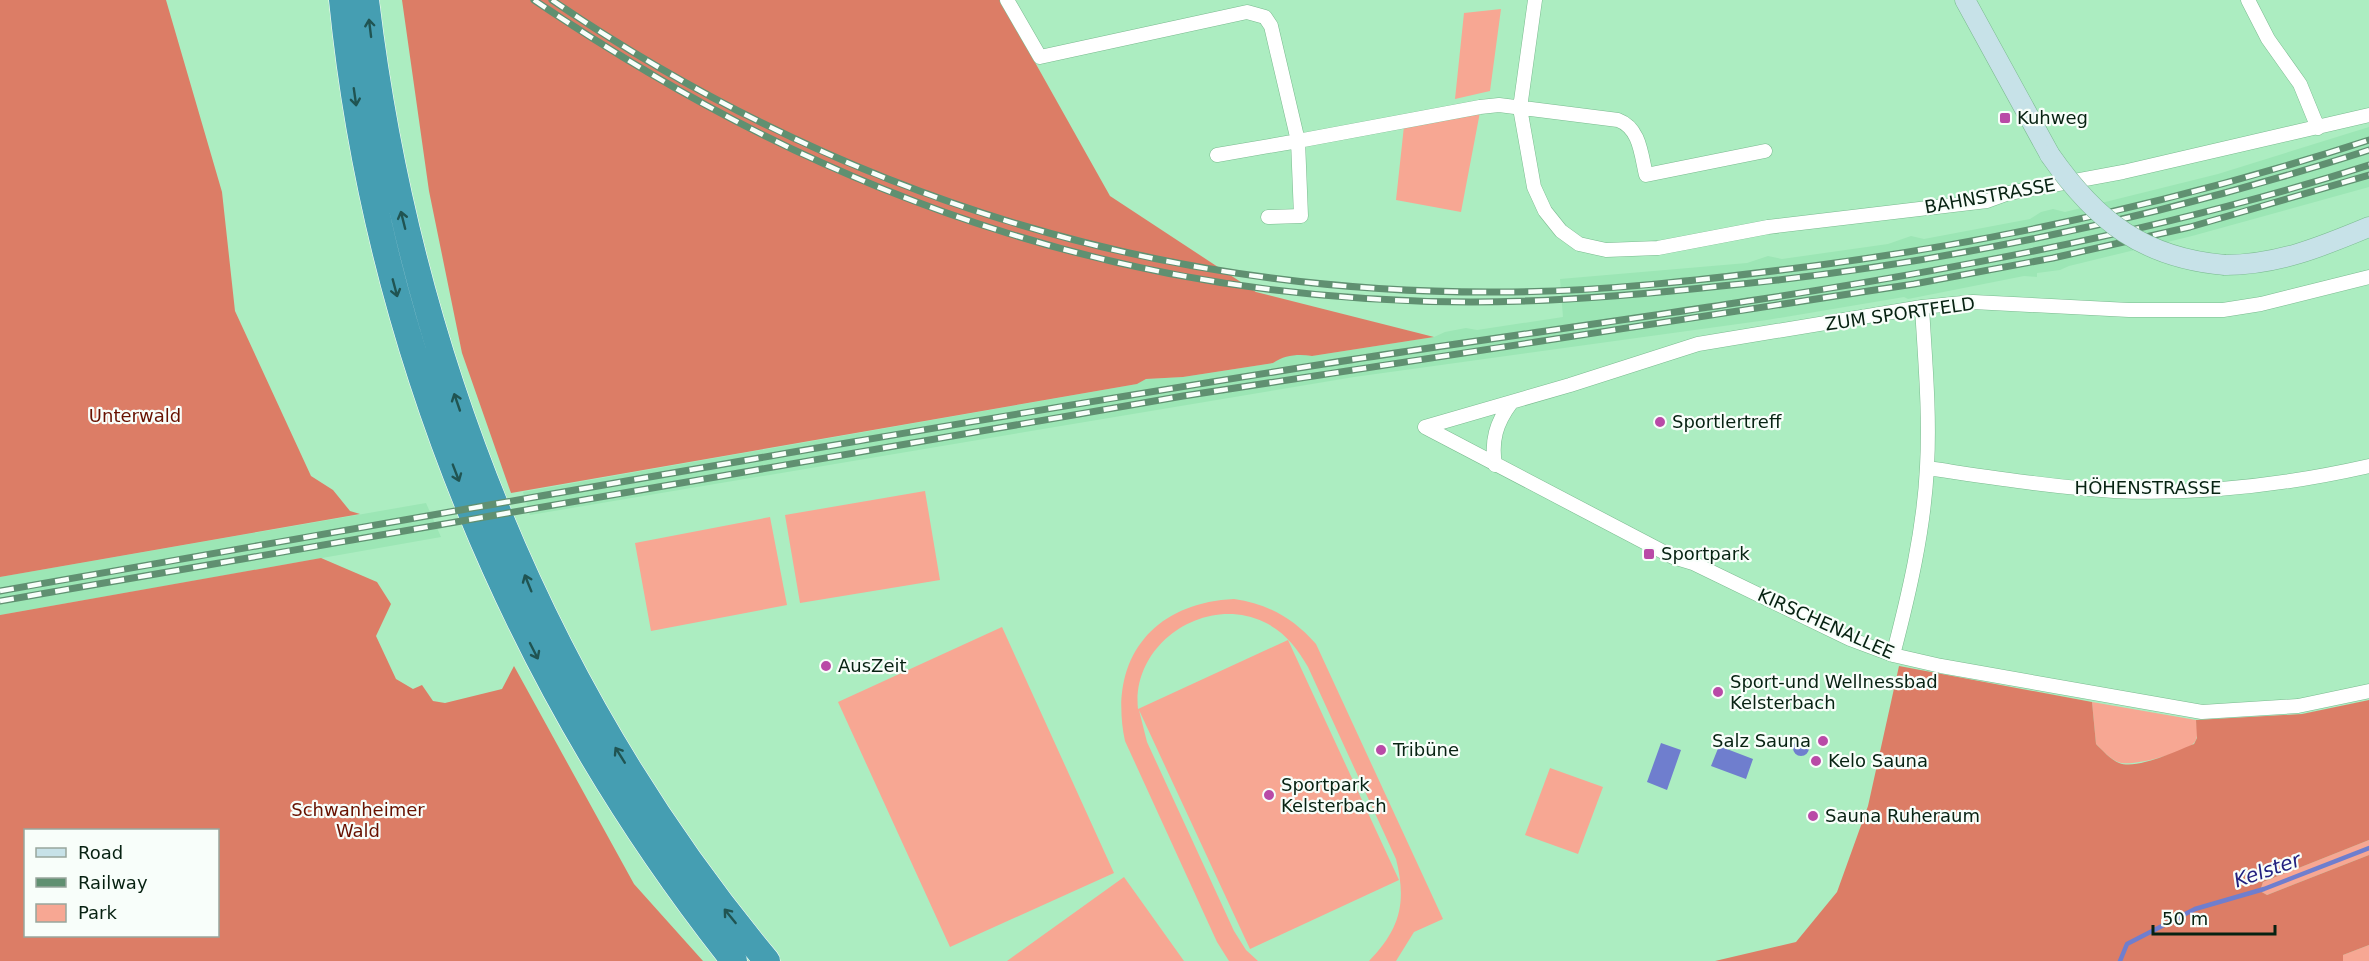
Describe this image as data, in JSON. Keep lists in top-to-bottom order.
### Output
{
  "streets": {
    "street": [
      "BAHNSTRASSE",
      "ZUM SPORTFELD",
      "HÖHENSTRASSE",
      "KIRSCHENALLEE"
    ]
  },
  "crossings": [
    ["ZUM SPORTFELD", "KIRSCHENALLEE"]
  ],
  "water": ["Kelster"],
  "parks": ["Unterwald", "Schwanheimer Wald"],
  "places": {
    "transit": ["Kuhweg", "Sportpark"],
    "other": [
      "Sportlertreff",
      "AusZeit",
      "Sport-und Wellnessbad Kelsterbach",
      "Salz Sauna",
      "Tribüne",
      "Kelo Sauna",
      "Sportpark Kelsterbach",
      "Sauna Ruheraum"
    ]
  },
  "legend": ["Road", "Railway", "Park"],
  "scale_bar": "50 m"
}
